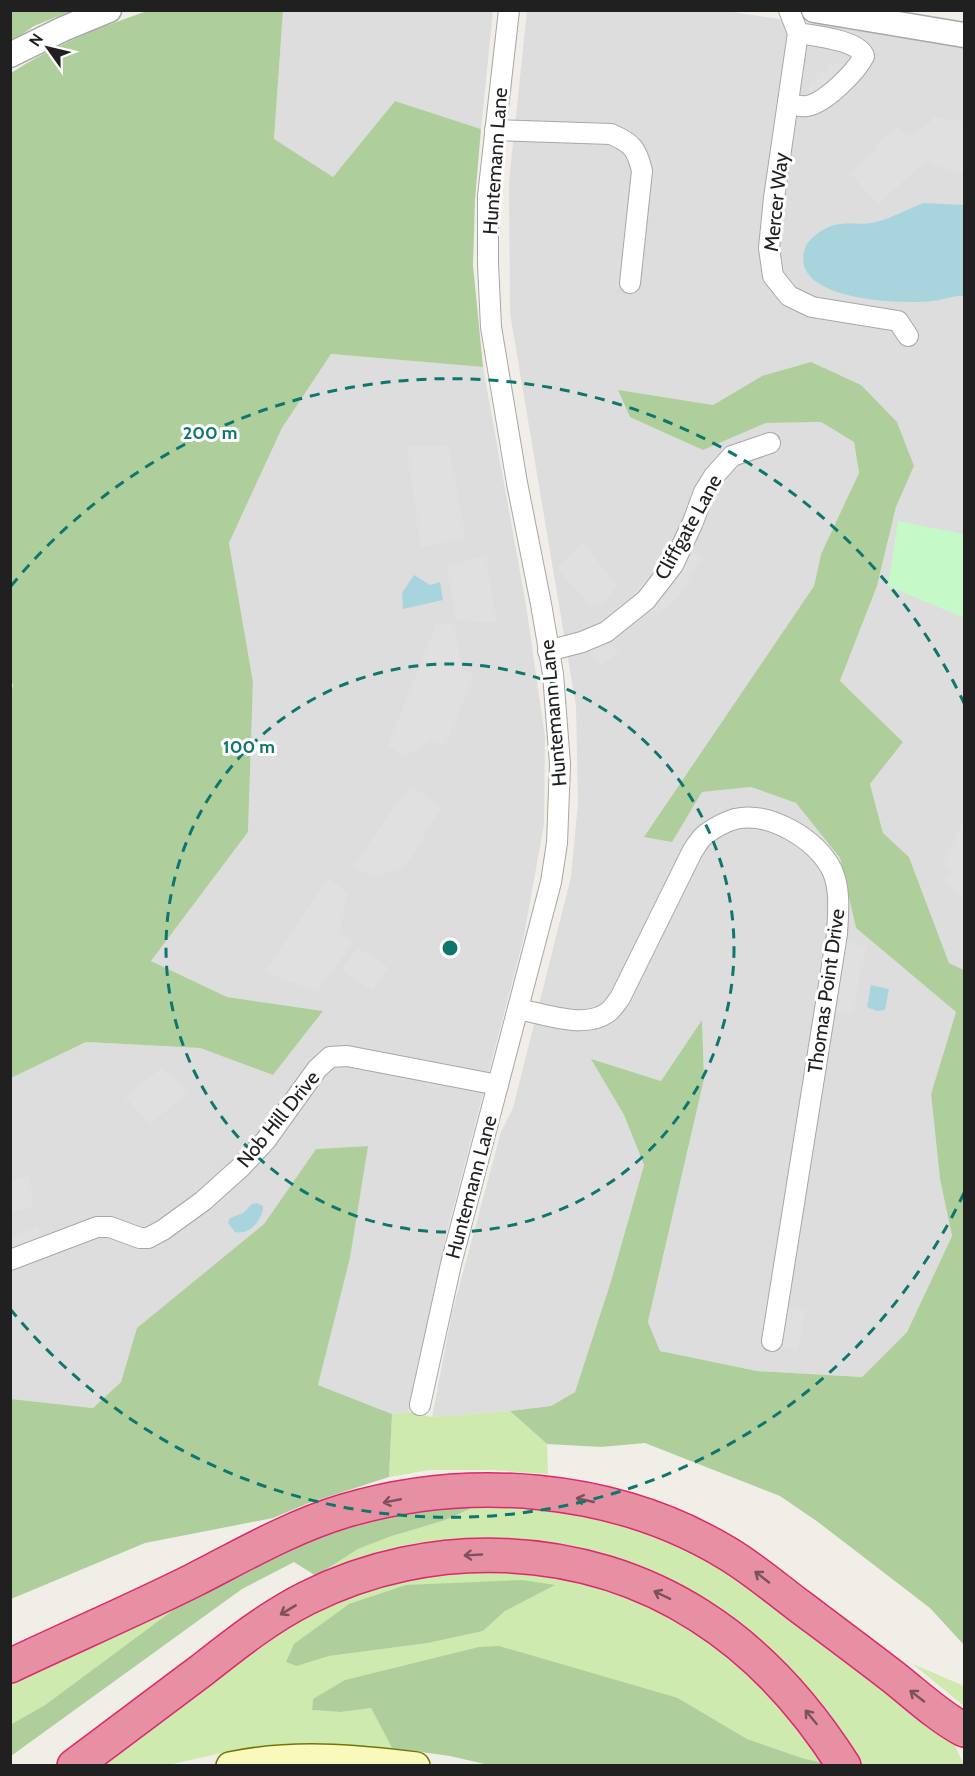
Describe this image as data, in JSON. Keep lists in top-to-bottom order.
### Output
{
  "streets": {
    "street": [
      "Huntemann Lane",
      "Mercer Way",
      "Cliffgate Lane",
      "Thomas Point Drive",
      "Nob Hill Drive"
    ]
  },
  "crossings": [
    ["Huntemann Lane", "Cliffgate Lane"],
    ["Huntemann Lane", "Thomas Point Drive"],
    ["Huntemann Lane", "Nob Hill Drive"]
  ],
  "north": "top left",
  "rings": ["200 m", "100 m"]
}
